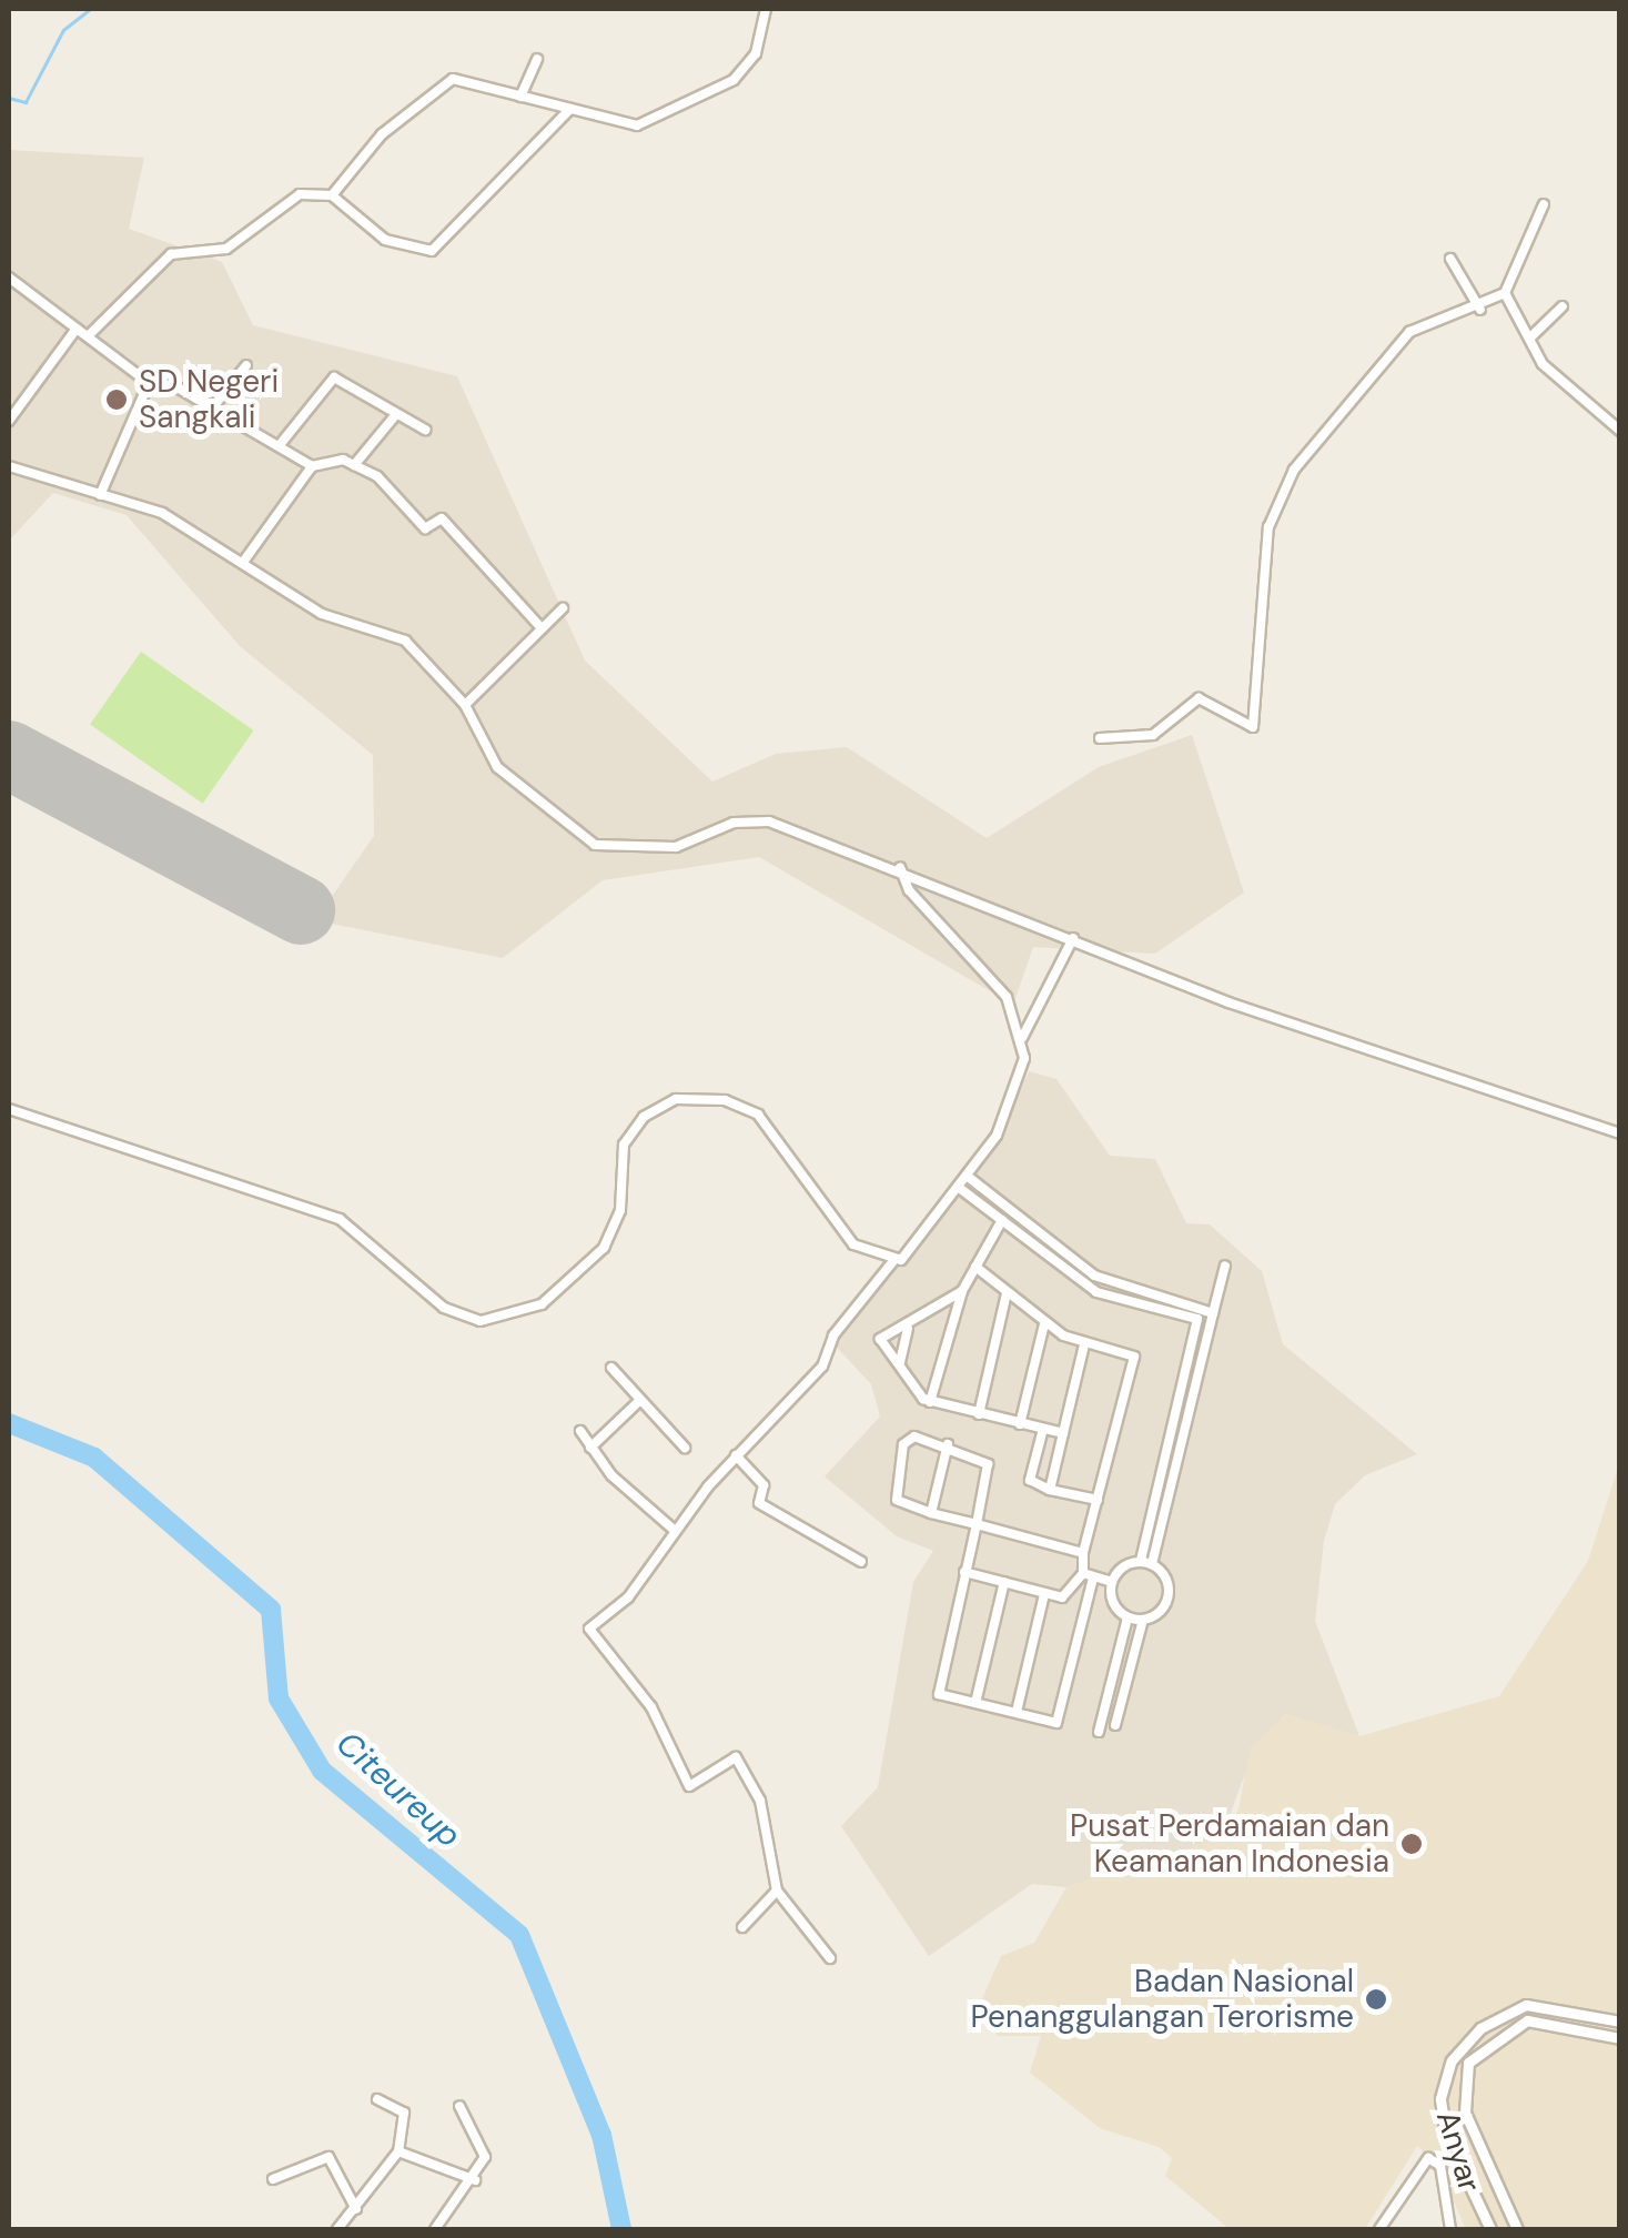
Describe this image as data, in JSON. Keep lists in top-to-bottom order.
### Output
{
  "streets": {
    "street": ["Anyar"]
  },
  "water": ["Citeureup"],
  "places": ["SD Negeri Sangkali", "Pusat Perdamaian dan Keamanan Indonesia", "Badan Nasional Penanggulangan Terorisme"]
}
